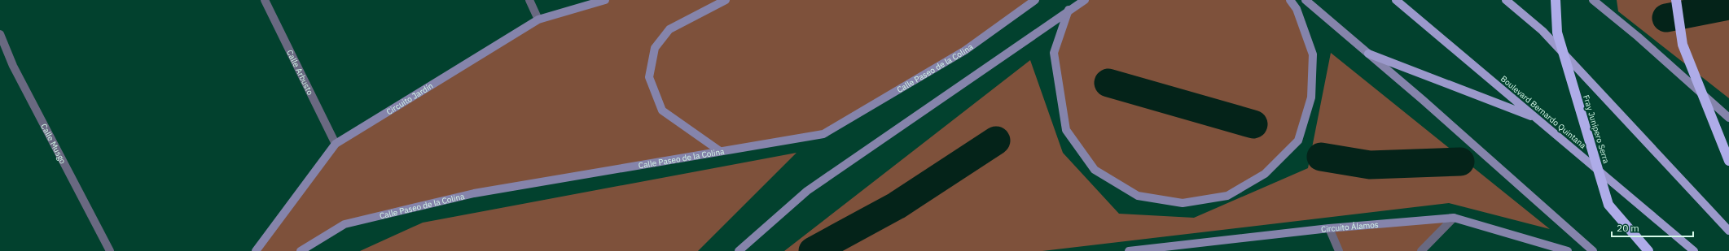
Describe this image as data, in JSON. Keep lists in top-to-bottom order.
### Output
{
  "streets": {
    "highway": ["Fray Junipero Serra"],
    "main road": ["Boulevard Bernardo Quintana"],
    "street": [
      "Calle Paseo de la Colina",
      "Calle Arbusto",
      "Circuito Jardín",
      "Calle Musgo",
      "Circuito Álamos"
    ]
  },
  "crossings": [
    ["Calle Arbusto", "Circuito Jardín"]
  ],
  "scale_bar": "20 m"
}
